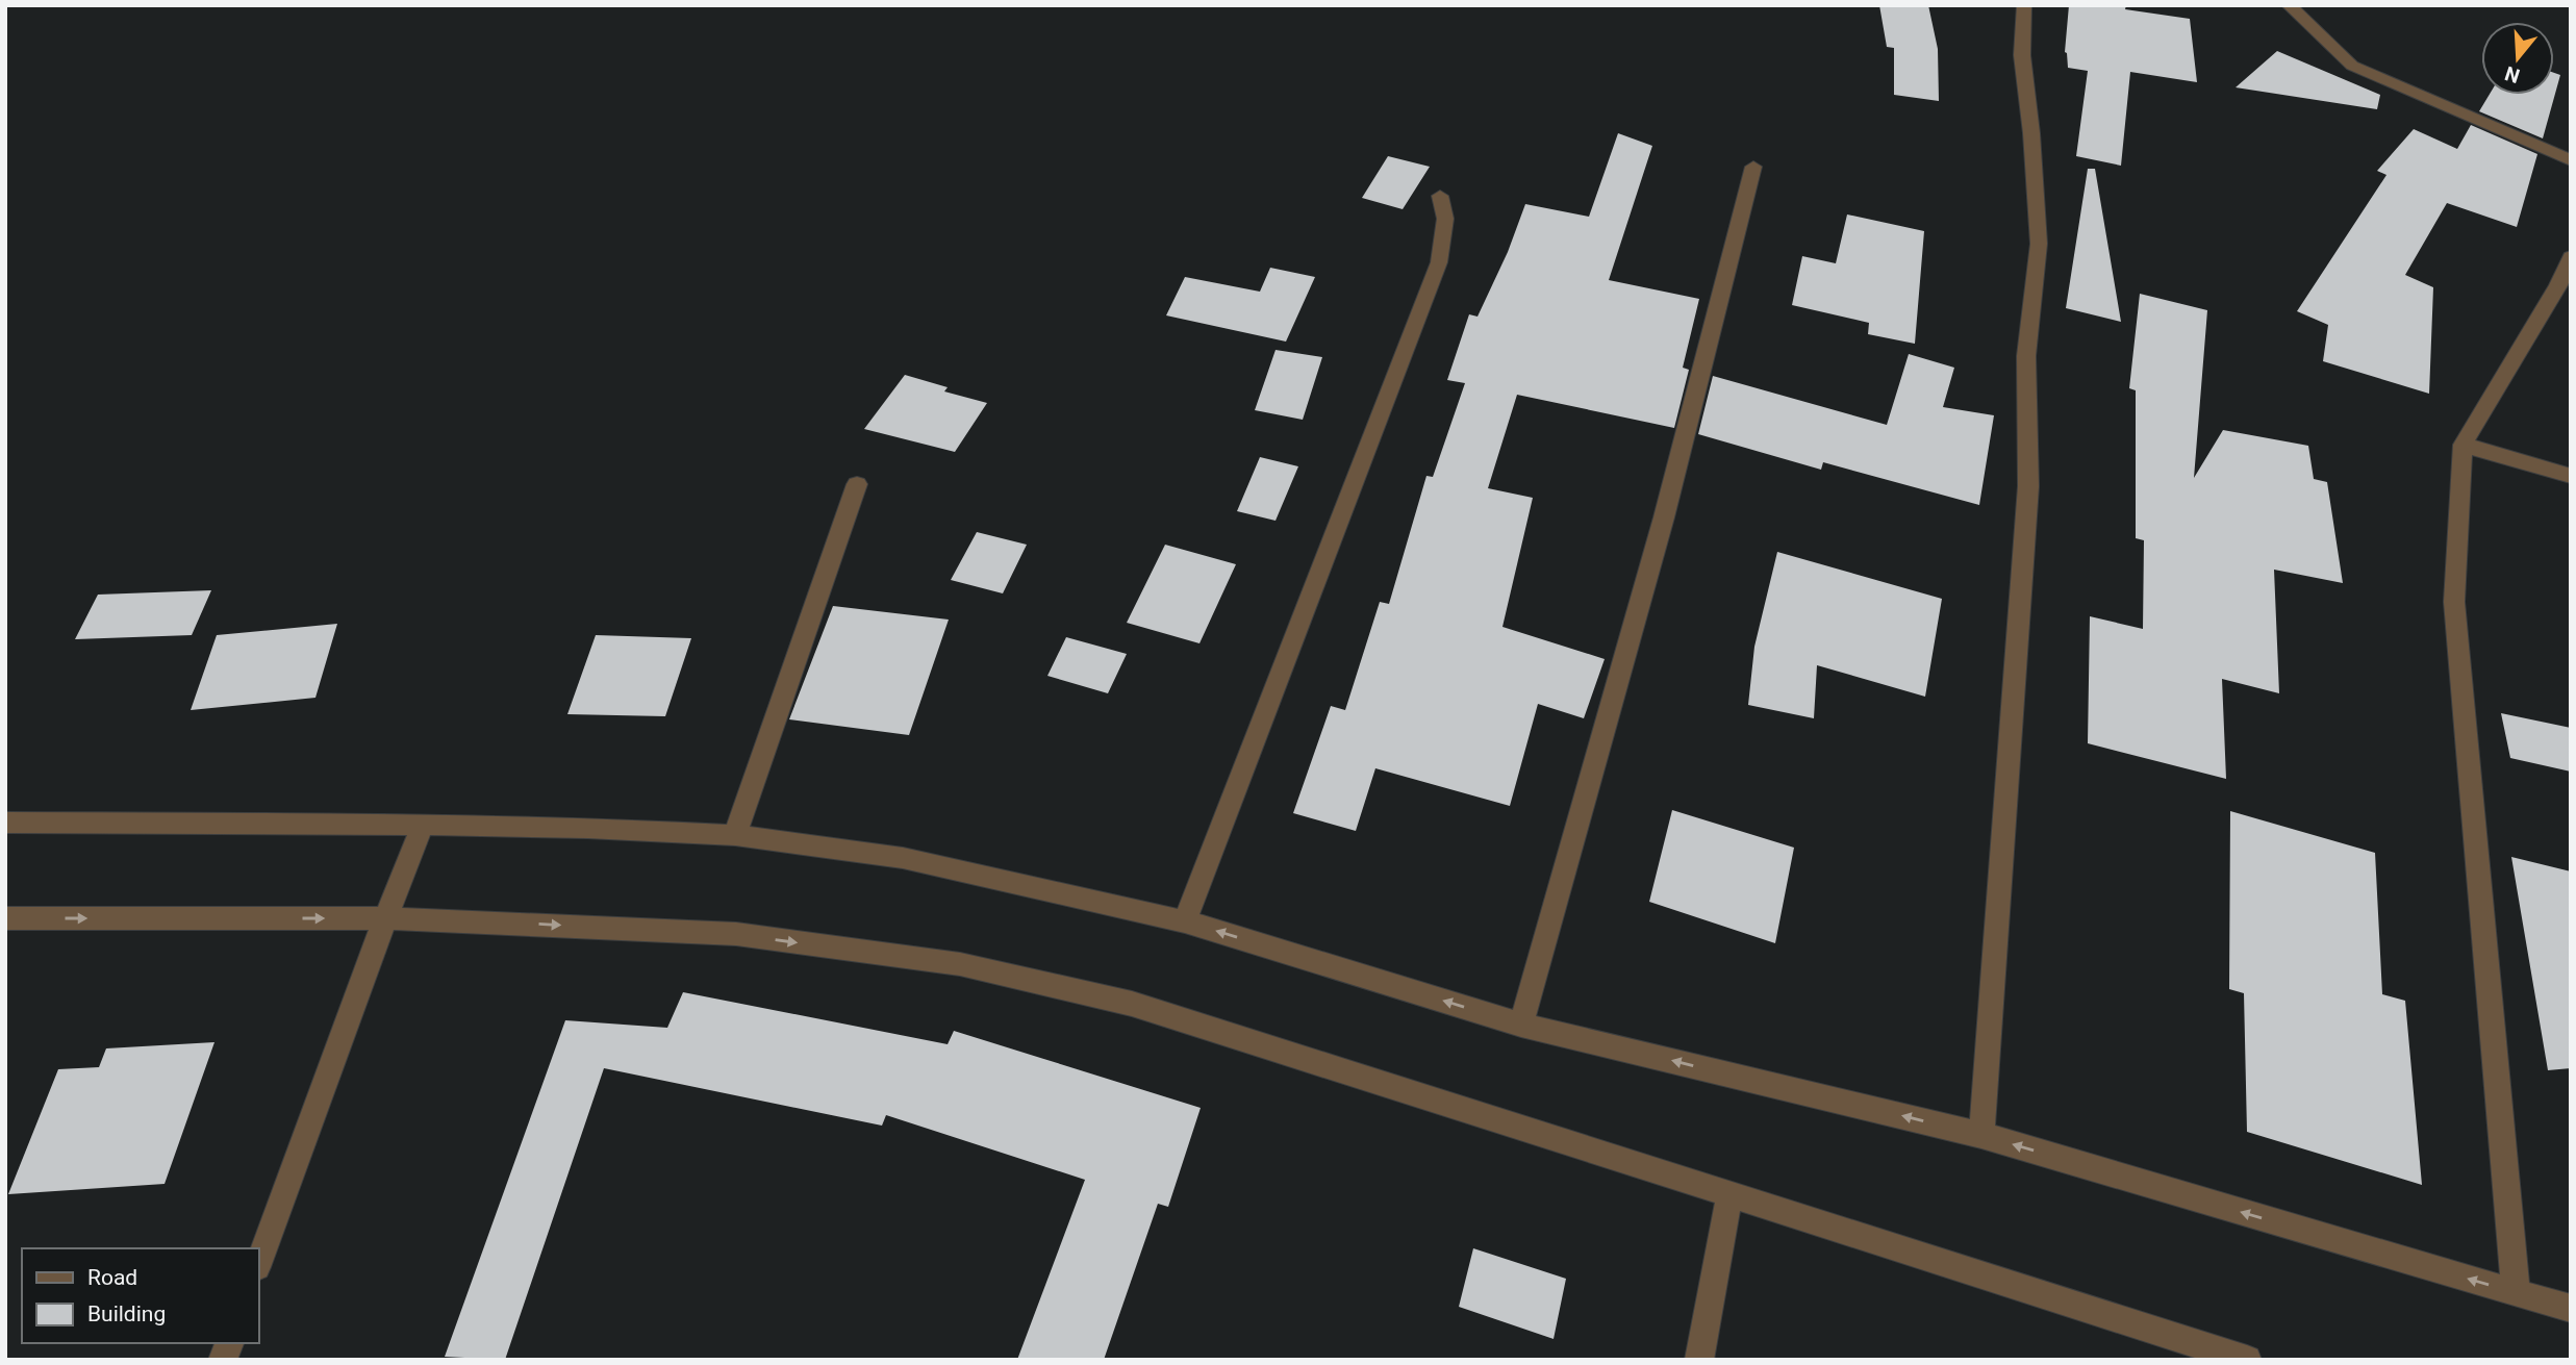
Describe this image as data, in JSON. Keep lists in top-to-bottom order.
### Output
{
  "legend": ["Road", "Building"],
  "north": "bottom"
}
